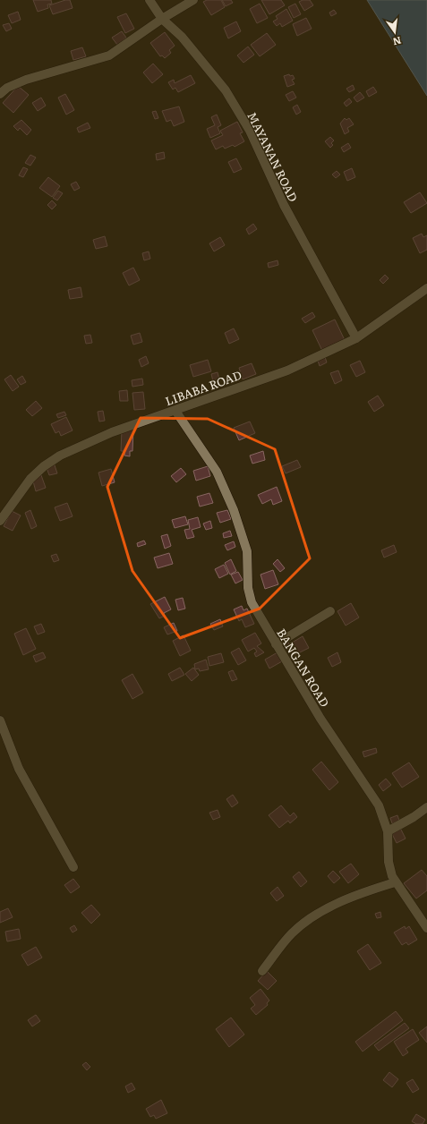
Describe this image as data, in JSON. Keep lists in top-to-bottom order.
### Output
{
  "streets": {
    "street": ["MAYANAN ROAD", "LIBABA ROAD", "BANGAN ROAD"]
  },
  "crossings": [
    ["MAYANAN ROAD", "LIBABA ROAD"],
    ["LIBABA ROAD", "BANGAN ROAD"]
  ],
  "north": "bottom"
}
